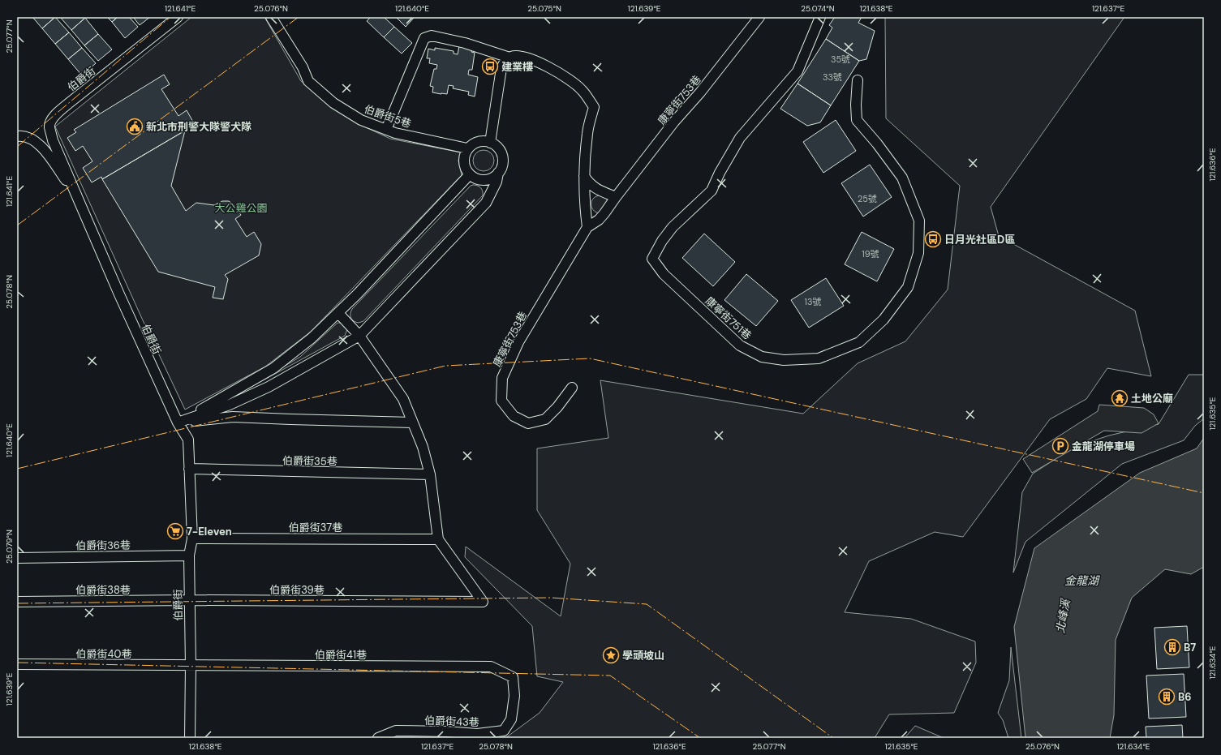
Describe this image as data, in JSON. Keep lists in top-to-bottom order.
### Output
{
  "streets": {
    "street": [
      "伯爵街",
      "康寧街753巷",
      "伯爵街5巷",
      "康寧街751巷",
      "伯爵街35巷",
      "伯爵街37巷",
      "伯爵街36巷",
      "伯爵街38巷",
      "伯爵街39巷",
      "伯爵街40巷",
      "伯爵街41巷",
      "伯爵街43巷"
    ]
  },
  "crossings": [
    ["伯爵街", "伯爵街35巷"],
    ["伯爵街", "伯爵街37巷"],
    ["伯爵街", "伯爵街36巷"],
    ["伯爵街", "伯爵街38巷"],
    ["伯爵街", "伯爵街39巷"],
    ["伯爵街", "伯爵街40巷"],
    ["伯爵街", "伯爵街41巷"],
    ["伯爵街37巷", "伯爵街39巷"],
    ["伯爵街38巷", "伯爵街39巷"],
    ["伯爵街40巷", "伯爵街41巷"],
    ["伯爵街41巷", "伯爵街43巷"]
  ],
  "water": ["金龍湖", "北峰溪"],
  "parks": ["大公雞公園"],
  "places": {
    "bus stop": ["建業樓", "日月光社區D區"],
    "public building": ["新北市刑警大隊警犬隊"],
    "temple": ["土地公廟"],
    "parking": ["金龍湖停車場"],
    "supermarket": ["7-Eleven"],
    "building": ["B7", "B6"],
    "place": ["學頭坡山"]
  },
  "house_numbers": [
    "35號",
    "33號",
    "25號",
    "19號",
    "13號"
  ],
  "coordinates": [
    "121.641°E",
    "25.076°N",
    "121.640°E",
    "25.075°N",
    "121.639°E",
    "25.074°N",
    "121.638°E",
    "121.637°E",
    "25.077°N",
    "121.636°E",
    "25.078°N",
    "121.635°E",
    "25.079°N",
    "121.634°E"
  ]
}
